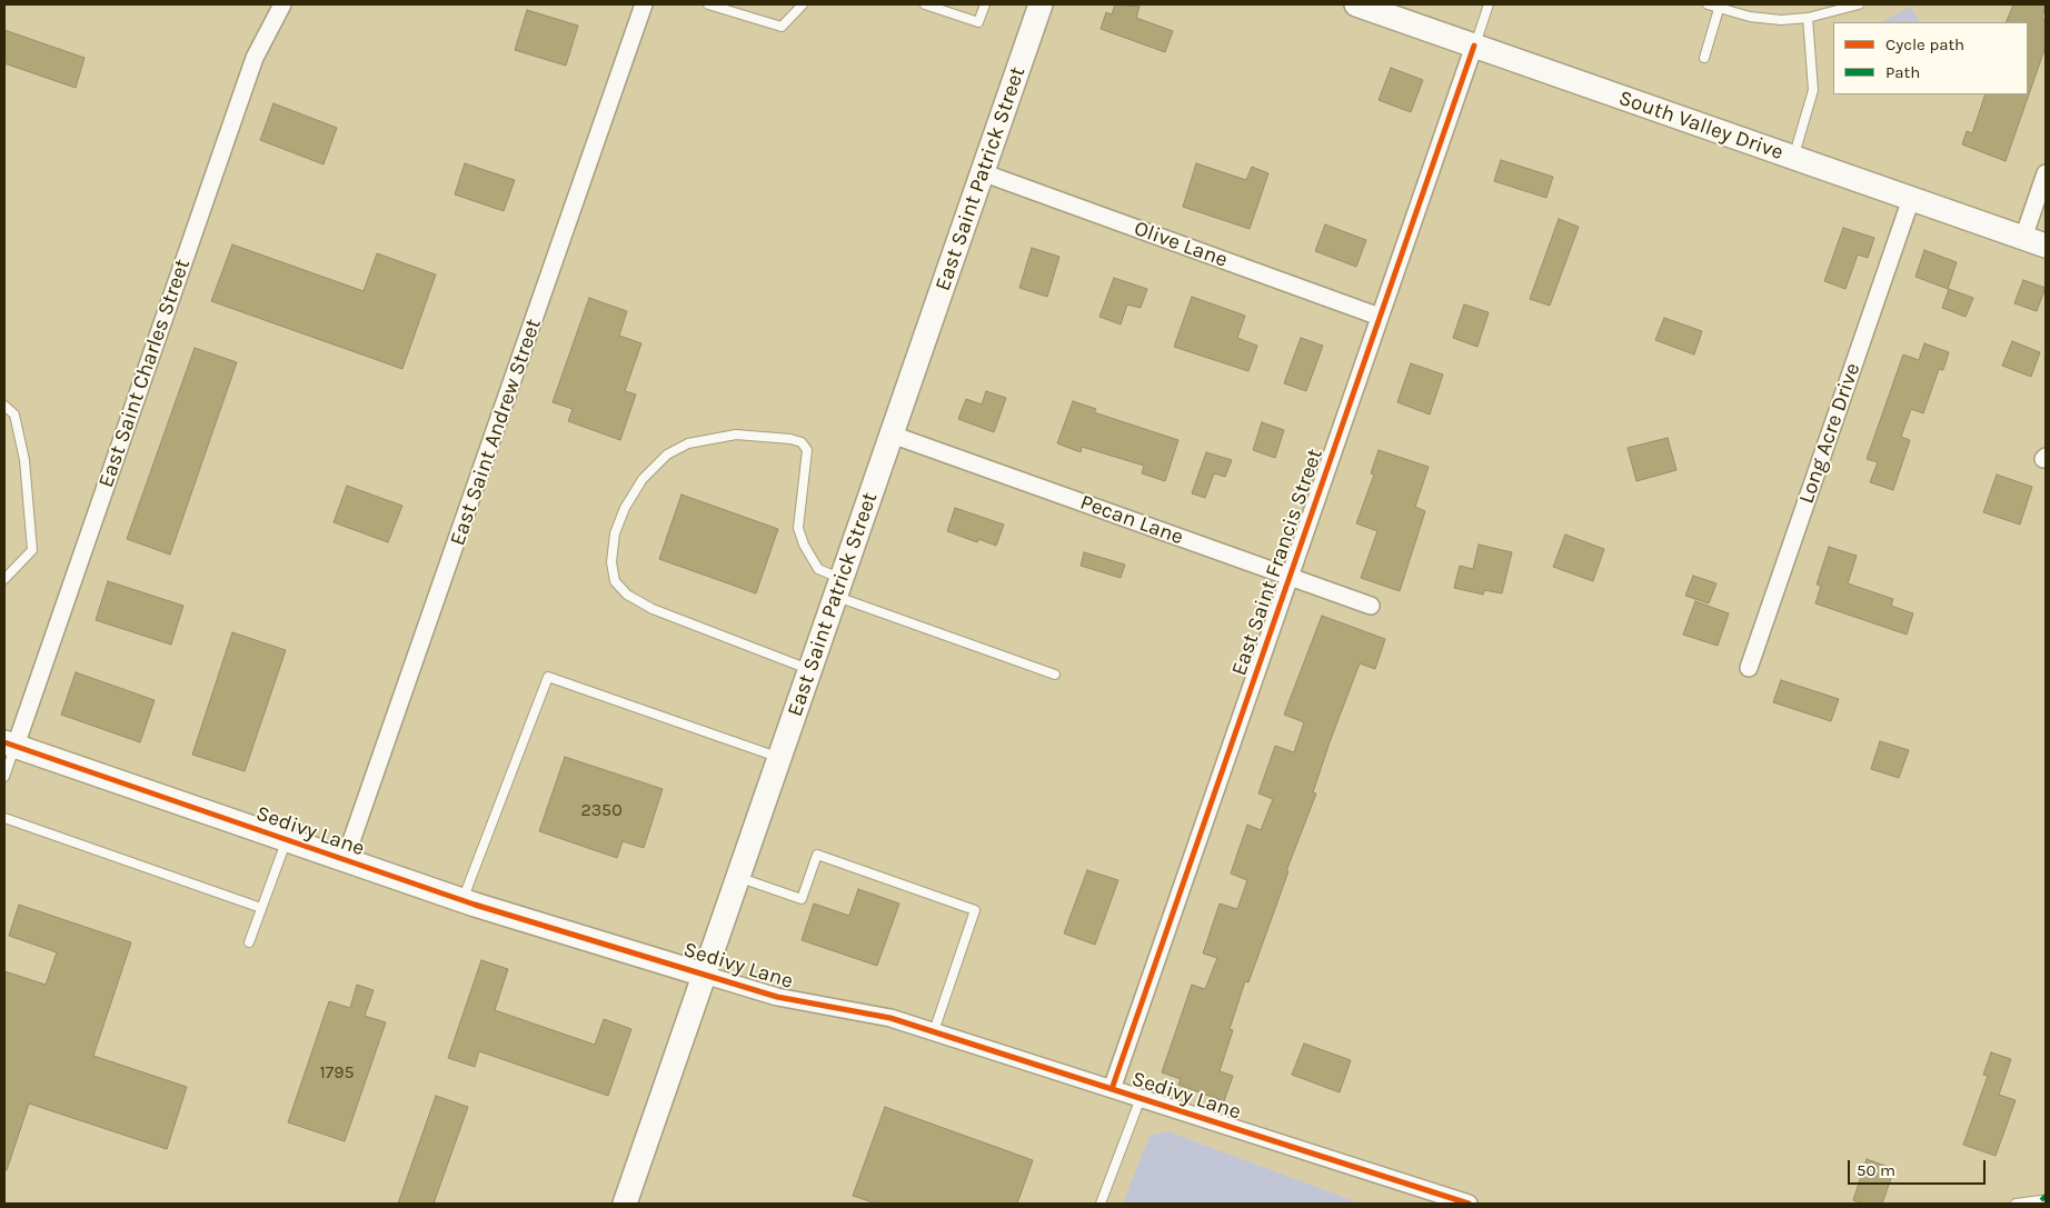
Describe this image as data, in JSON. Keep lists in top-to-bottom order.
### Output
{
  "streets": {
    "street": [
      "South Valley Drive",
      "East Saint Patrick Street",
      "Olive Lane",
      "East Saint Charles Street",
      "East Saint Andrew Street",
      "Long Acre Drive",
      "Pecan Lane",
      "East Saint Francis Street",
      "Sedivy Lane"
    ]
  },
  "crossings": [
    ["South Valley Drive", "Long Acre Drive"],
    ["South Valley Drive", "East Saint Francis Street"],
    ["East Saint Patrick Street", "Olive Lane"],
    ["East Saint Patrick Street", "Pecan Lane"],
    ["East Saint Patrick Street", "Sedivy Lane"],
    ["Olive Lane", "East Saint Francis Street"],
    ["East Saint Charles Street", "Sedivy Lane"],
    ["East Saint Andrew Street", "Sedivy Lane"],
    ["Pecan Lane", "East Saint Francis Street"],
    ["East Saint Francis Street", "Sedivy Lane"]
  ],
  "house_numbers": ["2350", "1795"],
  "legend": ["Cycle path", "Path"],
  "scale_bar": "50 m"
}
